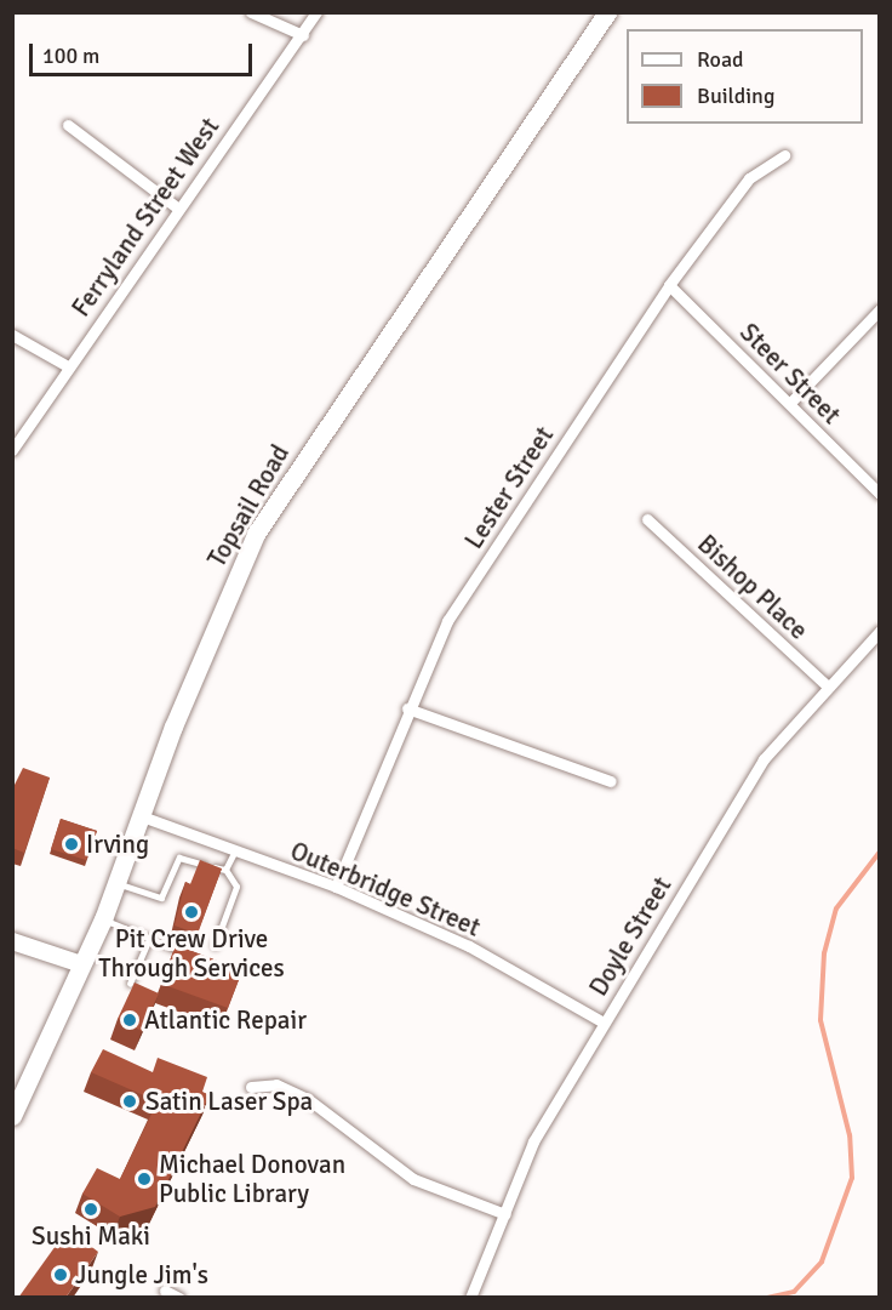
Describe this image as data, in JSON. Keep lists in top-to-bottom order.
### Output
{
  "streets": {
    "main road": ["Topsail Road"],
    "street": [
      "Ferryland Street West",
      "Steer Street",
      "Lester Street",
      "Bishop Place",
      "Outerbridge Street",
      "Doyle Street"
    ]
  },
  "crossings": [
    ["Steer Street", "Lester Street"],
    ["Lester Street", "Outerbridge Street"],
    ["Topsail Road", "Outerbridge Street"],
    ["Bishop Place", "Doyle Street"],
    ["Outerbridge Street", "Doyle Street"]
  ],
  "places": [
    "Irving",
    "Pit Crew Drive Through Services",
    "Atlantic Repair",
    "Satin Laser Spa",
    "Michael Donovan Public Library",
    "Sushi Maki",
    "Jungle Jim's"
  ],
  "legend": ["Road", "Building"],
  "scale_bar": "100 m"
}
